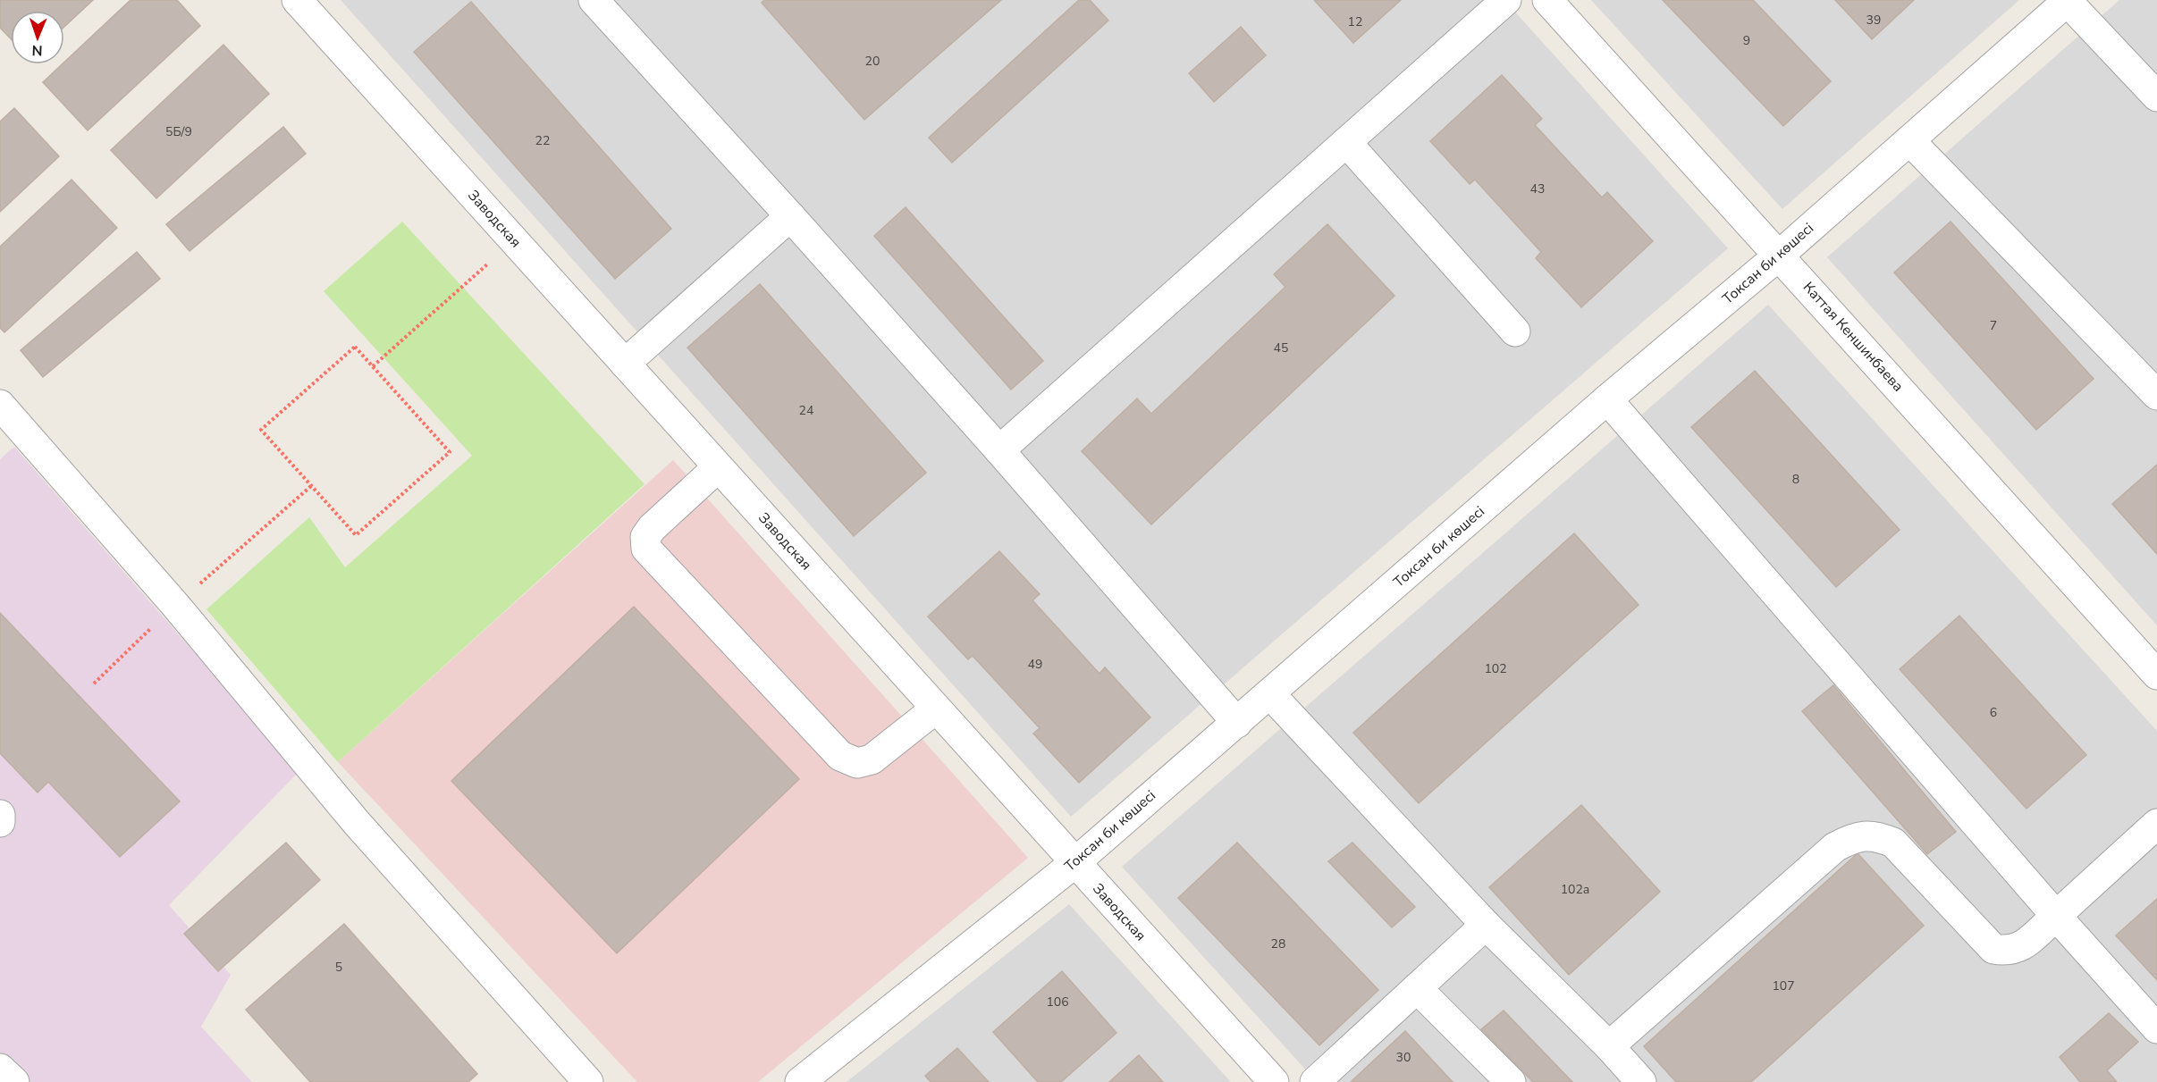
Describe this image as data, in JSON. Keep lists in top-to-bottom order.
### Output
{
  "streets": {
    "street": ["Заводская", "Токсан би көшесі", "Каттая Кеншинбаева"]
  },
  "crossings": [
    ["Заводская", "Токсан би көшесі"],
    ["Токсан би көшесі", "Каттая Кеншинбаева"]
  ],
  "house_numbers": [
    "39",
    "12",
    "9",
    "20",
    "5Б/9",
    "22",
    "43",
    "7",
    "45",
    "24",
    "8",
    "49",
    "102",
    "6",
    "102а",
    "28",
    "5",
    "107",
    "106",
    "30"
  ],
  "north": "bottom"
}
